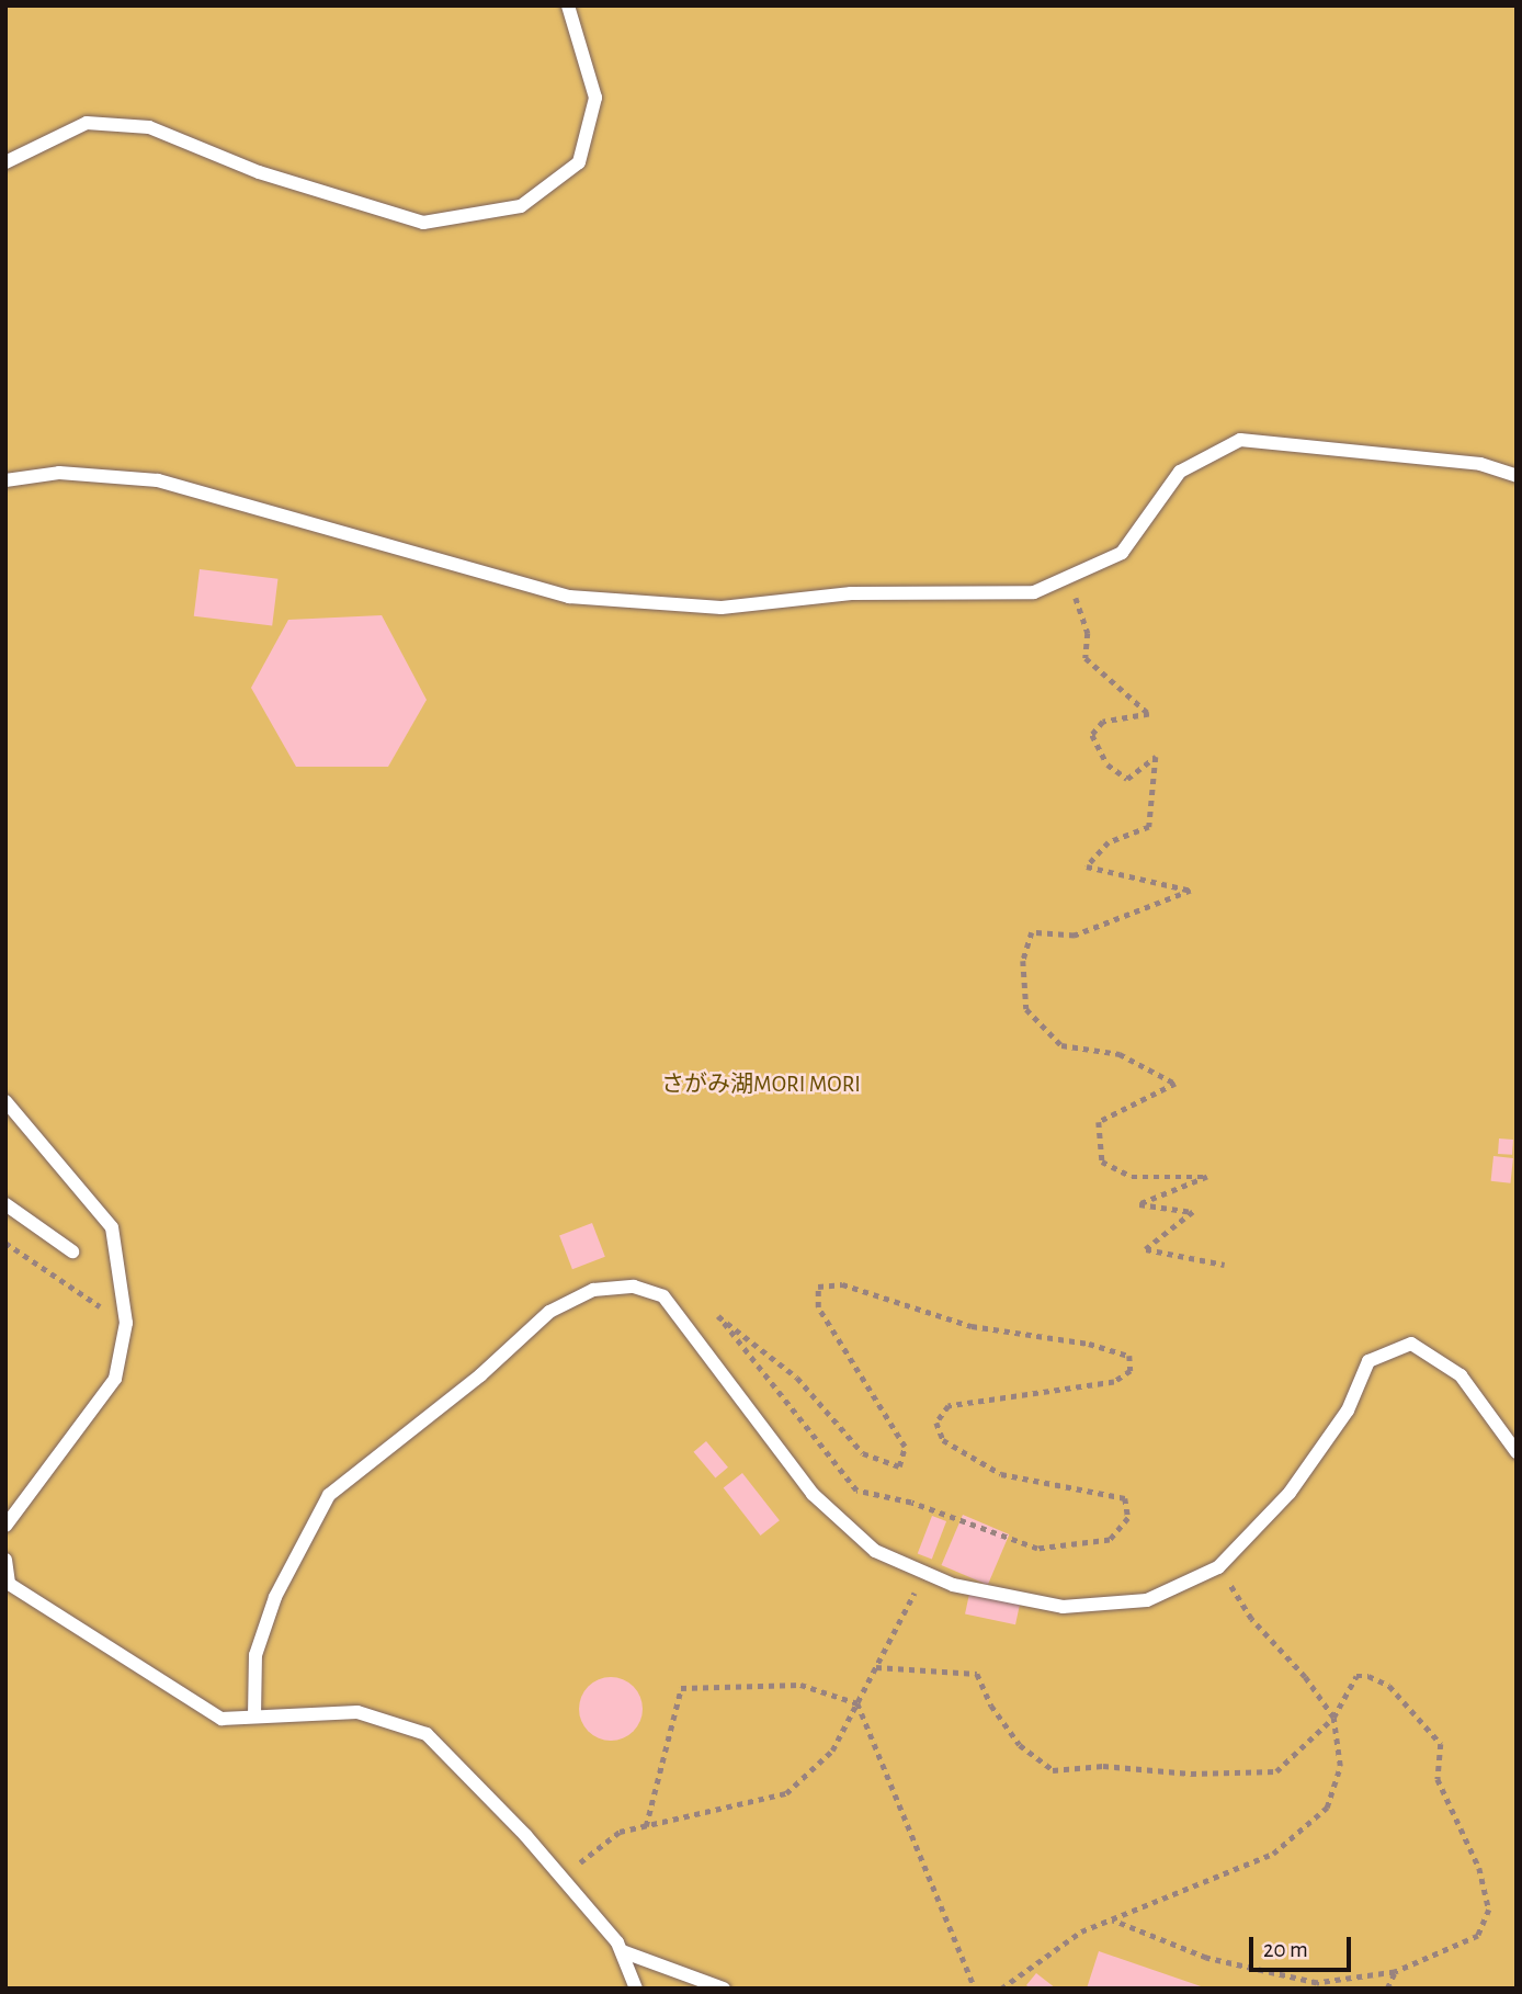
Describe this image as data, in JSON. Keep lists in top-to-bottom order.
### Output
{
  "parks": ["さがみ湖MORI MORI"],
  "scale_bar": "20 m"
}
